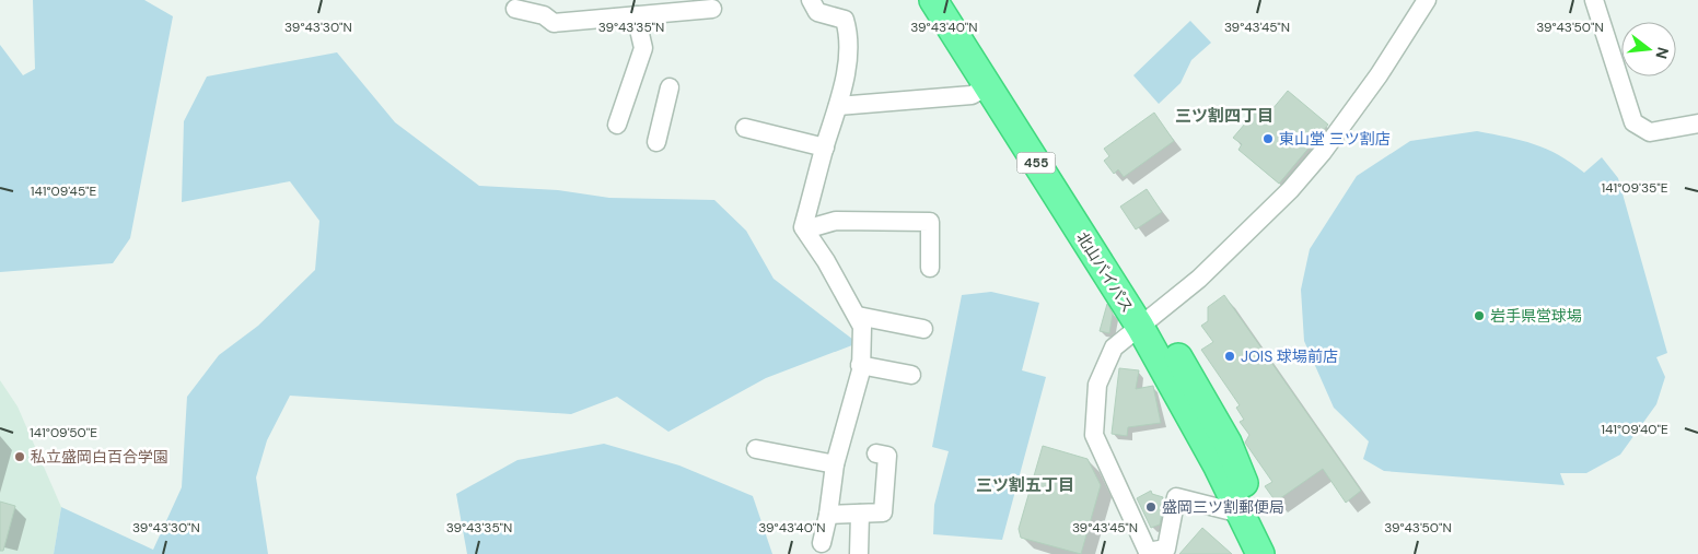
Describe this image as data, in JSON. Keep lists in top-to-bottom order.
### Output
{
  "streets": {
    "highway": ["455", "北山バイパス"]
  },
  "districts": ["三ツ割四丁目", "三ツ割五丁目"],
  "places": [
    "東山堂 三ツ割店",
    "岩手県営球場",
    "JOIS 球場前店",
    "私立盛岡白百合学園",
    "盛岡三ツ割郵便局"
  ],
  "north": "right",
  "coordinates": [
    "39°43'30\"N",
    "39°43'35\"N",
    "39°43'40\"N",
    "39°43'45\"N",
    "39°43'50\"N",
    "141°09'35\"E",
    "141°09'45\"E",
    "141°09'40\"E",
    "141°09'50\"E"
  ]
}
